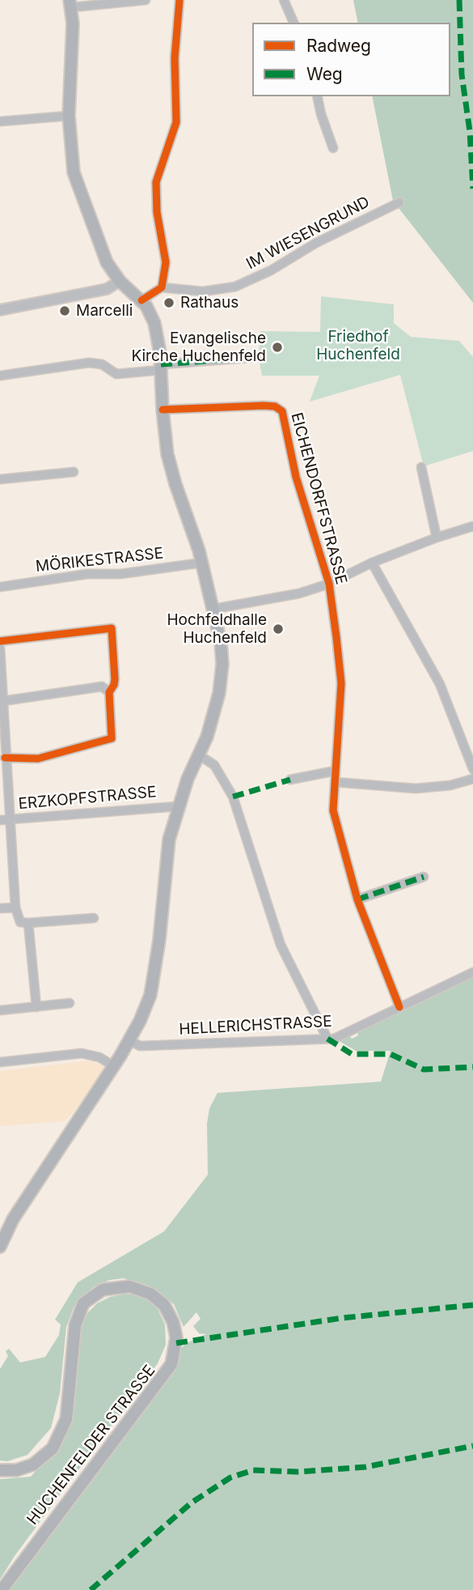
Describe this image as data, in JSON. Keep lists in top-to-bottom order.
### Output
{
  "streets": {
    "main road": ["HUCHENFELDER STRASSE"],
    "street": [
      "IM WIESENGRUND",
      "EICHENDORFFSTRASSE",
      "MÖRIKESTRASSE",
      "ERZKOPFSTRASSE",
      "HELLERICHSTRASSE"
    ]
  },
  "crossings": [
    ["EICHENDORFFSTRASSE", "HELLERICHSTRASSE"]
  ],
  "parks": ["Friedhof Huchenfeld"],
  "places": [
    "Rathaus",
    "Marcelli",
    "Evangelische Kirche Huchenfeld",
    "Hochfeldhalle Huchenfeld"
  ],
  "legend": ["Radweg", "Weg"]
}
